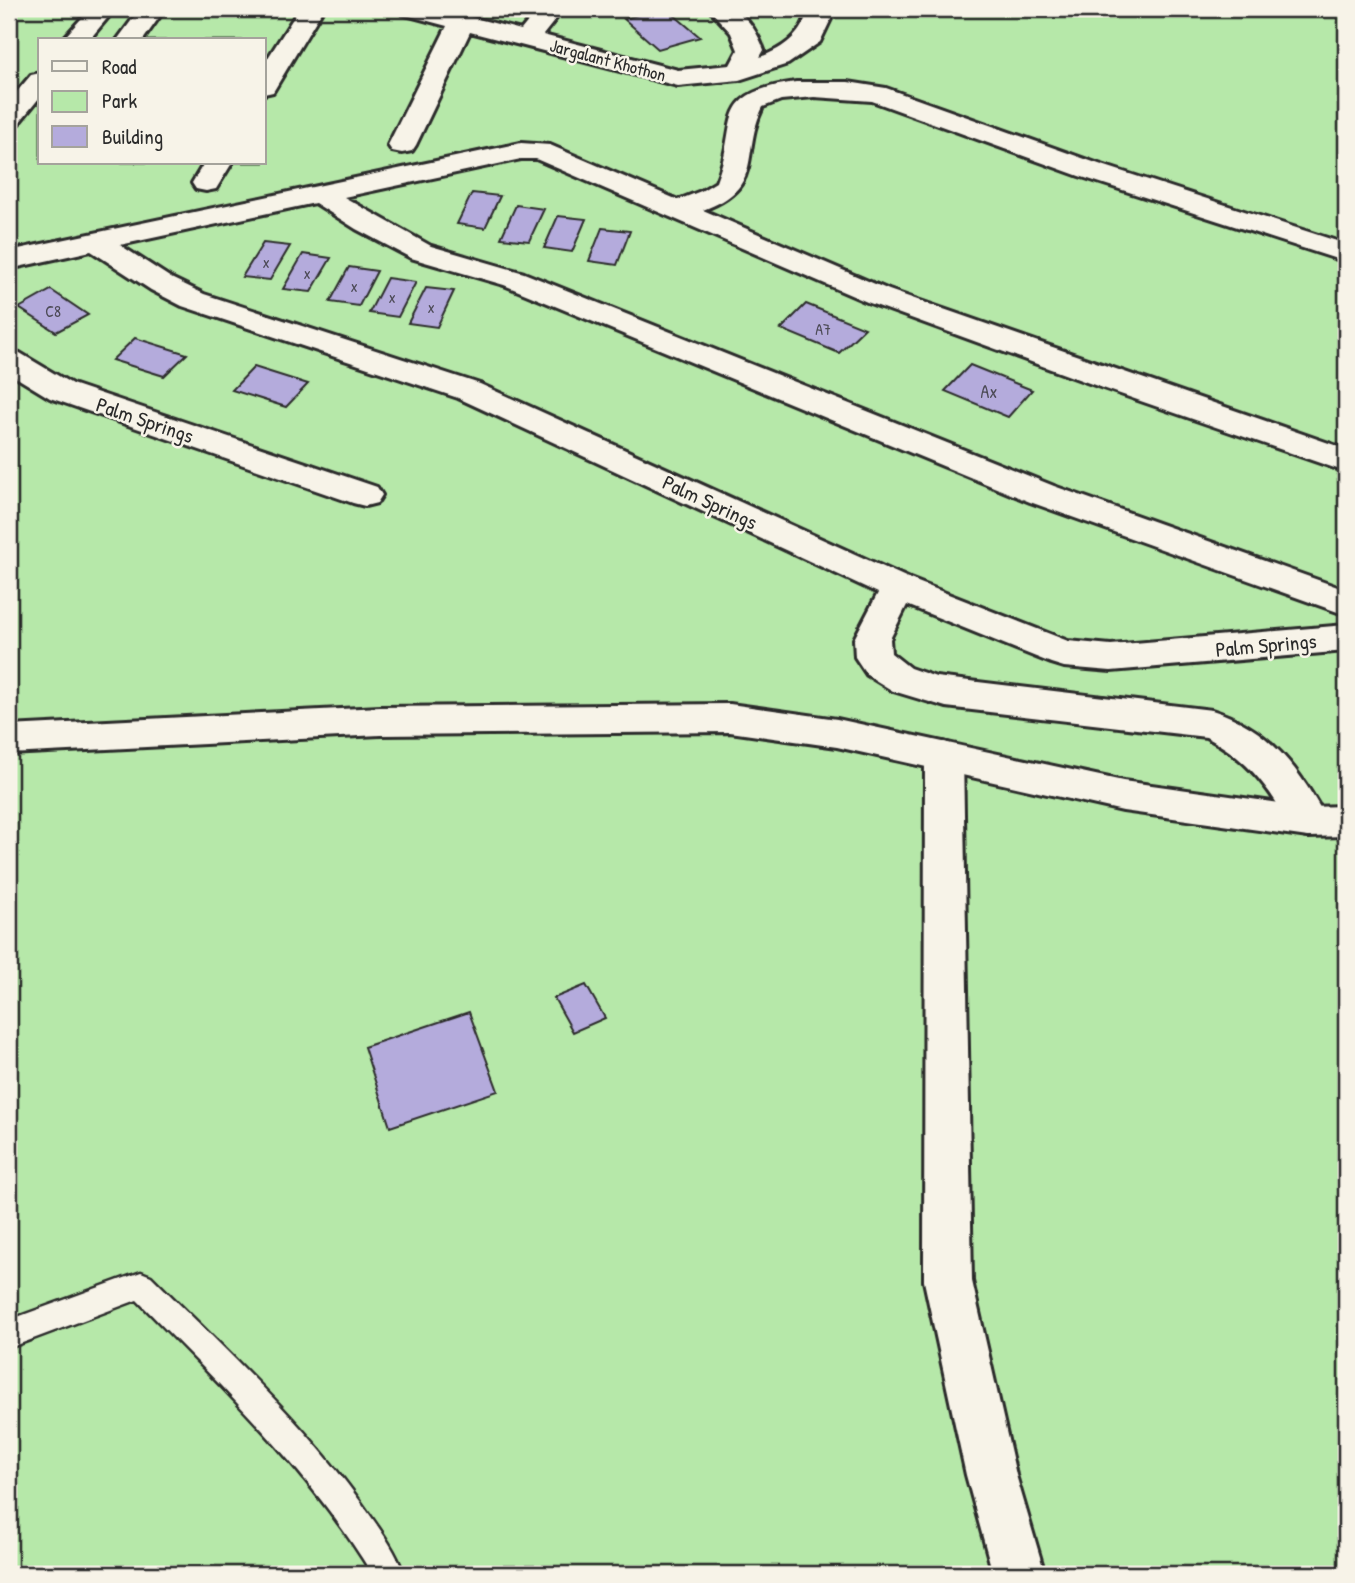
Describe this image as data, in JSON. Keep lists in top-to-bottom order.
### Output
{
  "streets": {
    "street": ["Jargalant Khothon", "Palm Springs"]
  },
  "house_numbers": [
    "x",
    "x",
    "x",
    "x",
    "x",
    "C8",
    "A7",
    "Ax"
  ],
  "legend": ["Road", "Park", "Building"]
}
